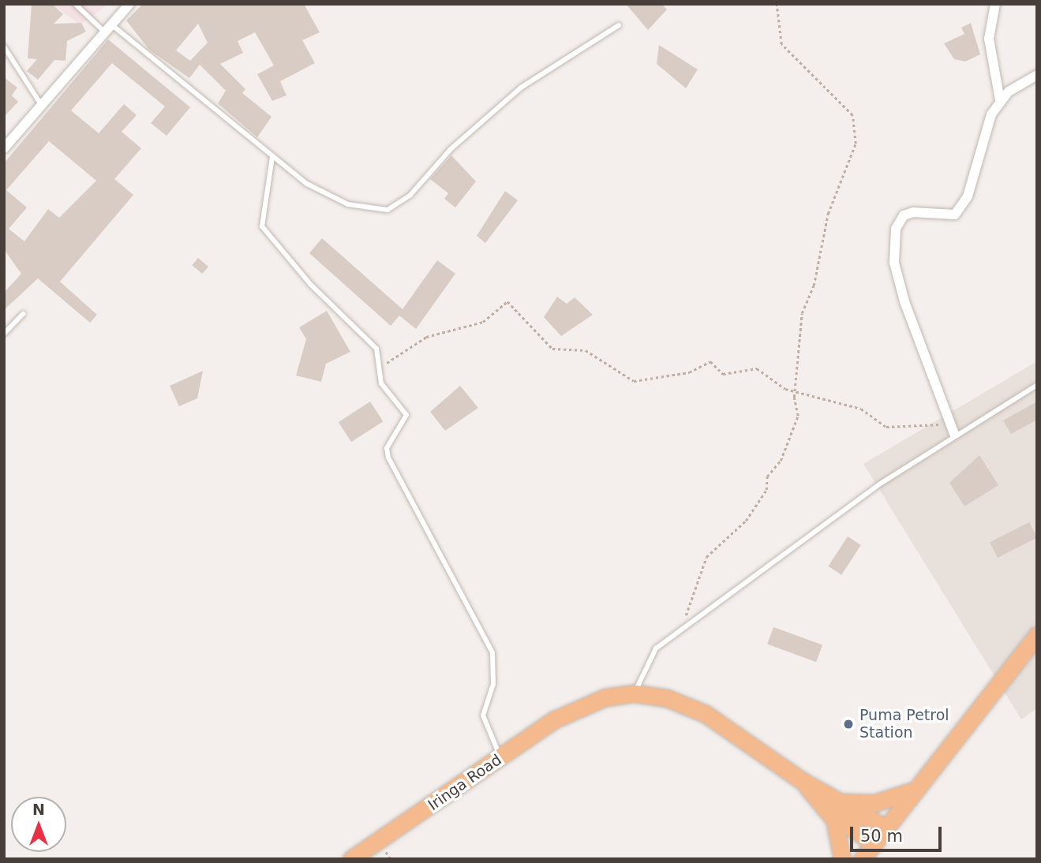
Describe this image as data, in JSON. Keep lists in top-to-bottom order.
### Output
{
  "streets": {
    "highway": ["Iringa Road"]
  },
  "places": ["Puma Petrol Station"],
  "scale_bar": "50 m",
  "north": "top"
}
